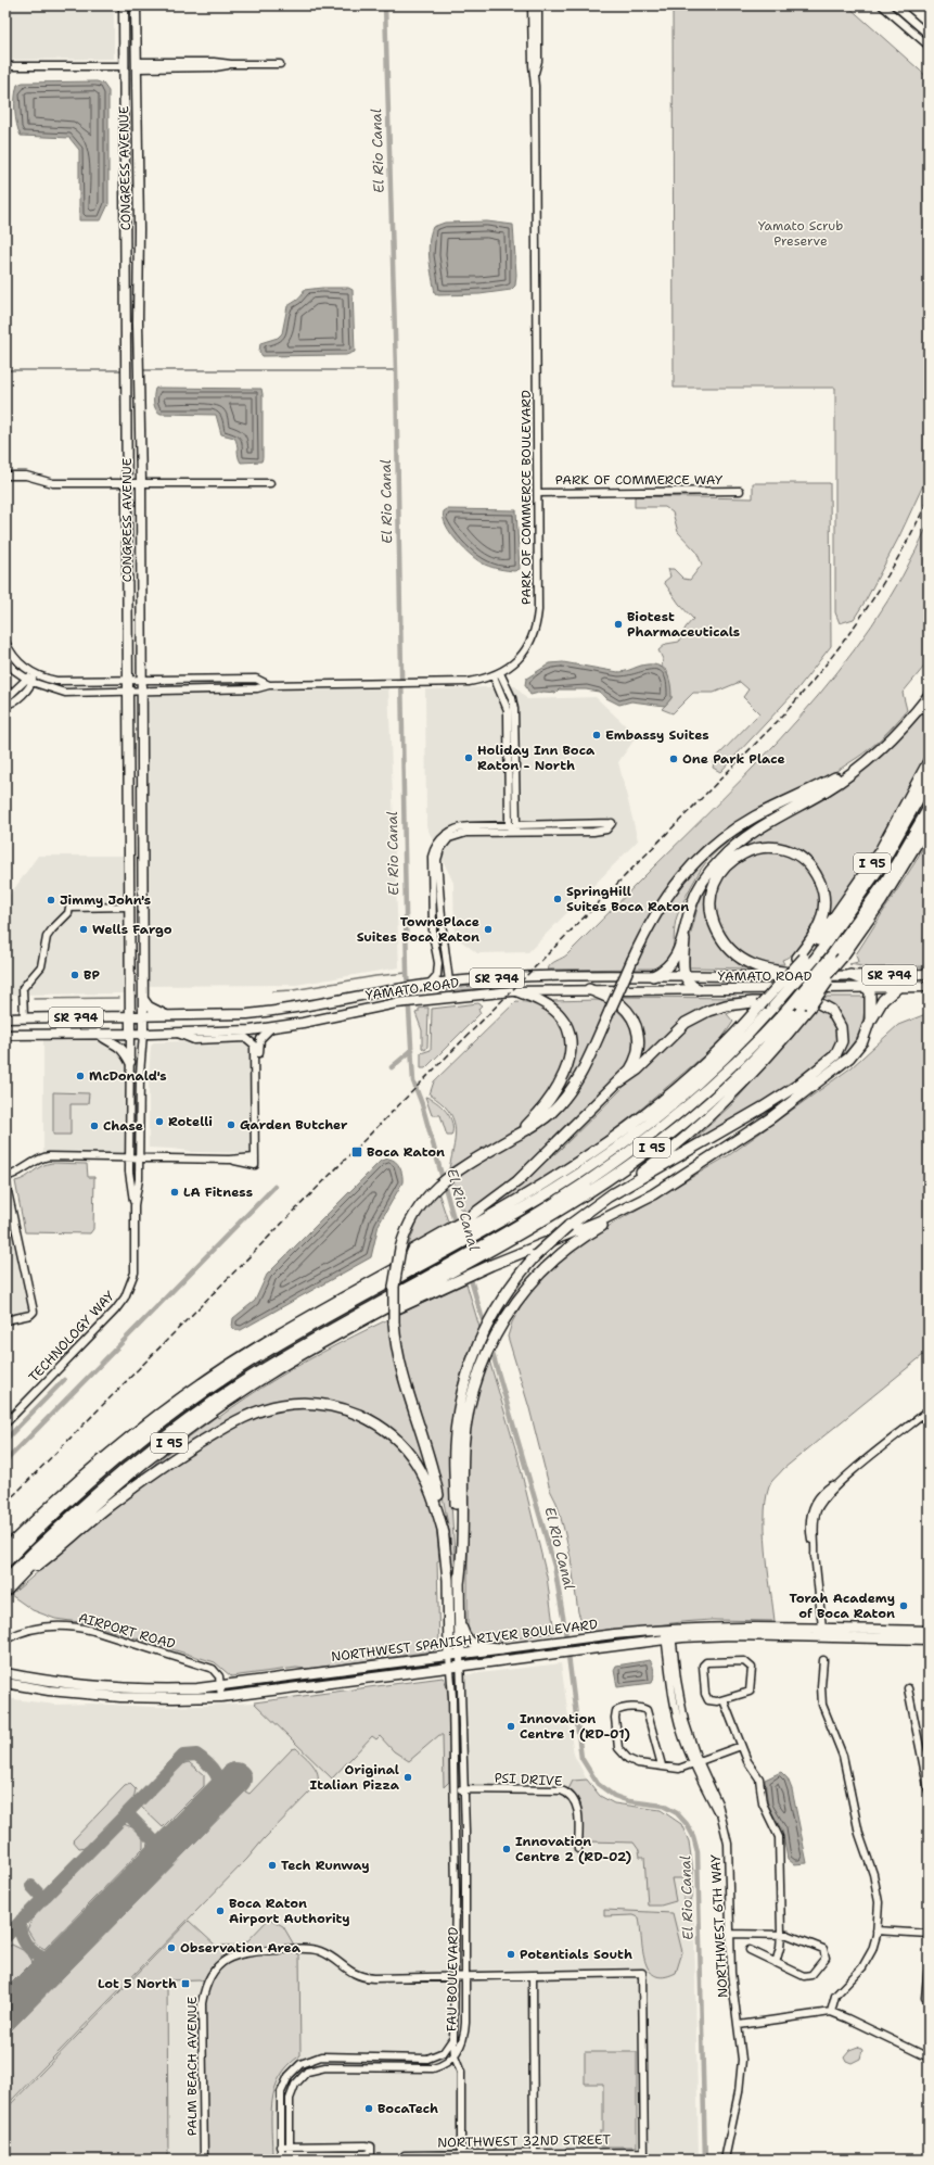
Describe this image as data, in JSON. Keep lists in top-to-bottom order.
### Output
{
  "streets": {
    "highway": ["I 95"],
    "main road": [
      "CONGRESS AVENUE",
      "SR 794",
      "YAMATO ROAD",
      "NORTHWEST SPANISH RIVER BOULEVARD"
    ],
    "street": [
      "PARK OF COMMERCE WAY",
      "PARK OF COMMERCE BOULEVARD",
      "TECHNOLOGY WAY",
      "AIRPORT ROAD",
      "PSI DRIVE",
      "NORTHWEST 6TH WAY",
      "FAU BOULEVARD",
      "PALM BEACH AVENUE",
      "NORTHWEST 32ND STREET"
    ]
  },
  "crossings": [
    ["CONGRESS AVENUE", "PARK OF COMMERCE BOULEVARD"],
    ["CONGRESS AVENUE", "YAMATO ROAD"],
    ["CONGRESS AVENUE", "TECHNOLOGY WAY"],
    ["PARK OF COMMERCE WAY", "PARK OF COMMERCE BOULEVARD"],
    ["YAMATO ROAD", "TECHNOLOGY WAY"],
    ["AIRPORT ROAD", "NORTHWEST SPANISH RIVER BOULEVARD"],
    ["NORTHWEST SPANISH RIVER BOULEVARD", "NORTHWEST 6TH WAY"],
    ["NORTHWEST SPANISH RIVER BOULEVARD", "FAU BOULEVARD"],
    ["PSI DRIVE", "FAU BOULEVARD"],
    ["FAU BOULEVARD", "PALM BEACH AVENUE"],
    ["PALM BEACH AVENUE", "NORTHWEST 32ND STREET"]
  ],
  "water": ["El Rio Canal"],
  "parks": ["Yamato Scrub Preserve"],
  "places": {
    "other": [
      "Biotest Pharmaceuticals",
      "Embassy Suites",
      "Holiday Inn Boca Raton - North",
      "One Park Place",
      "SpringHill Suites Boca Raton",
      "Jimmy John's",
      "Wells Fargo",
      "TownePlace Suites Boca Raton",
      "BP",
      "McDonald's",
      "Rotelli",
      "Garden Butcher",
      "Chase",
      "LA Fitness",
      "Torah Academy of Boca Raton",
      "Innovation Centre 1 (RD-01)",
      "Original Italian Pizza",
      "Innovation Centre 2 (RD-02)",
      "Tech Runway",
      "Boca Raton Airport Authority",
      "Observation Area",
      "Potentials South",
      "BocaTech"
    ],
    "transit": ["Boca Raton", "Lot 5 North"]
  }
}
